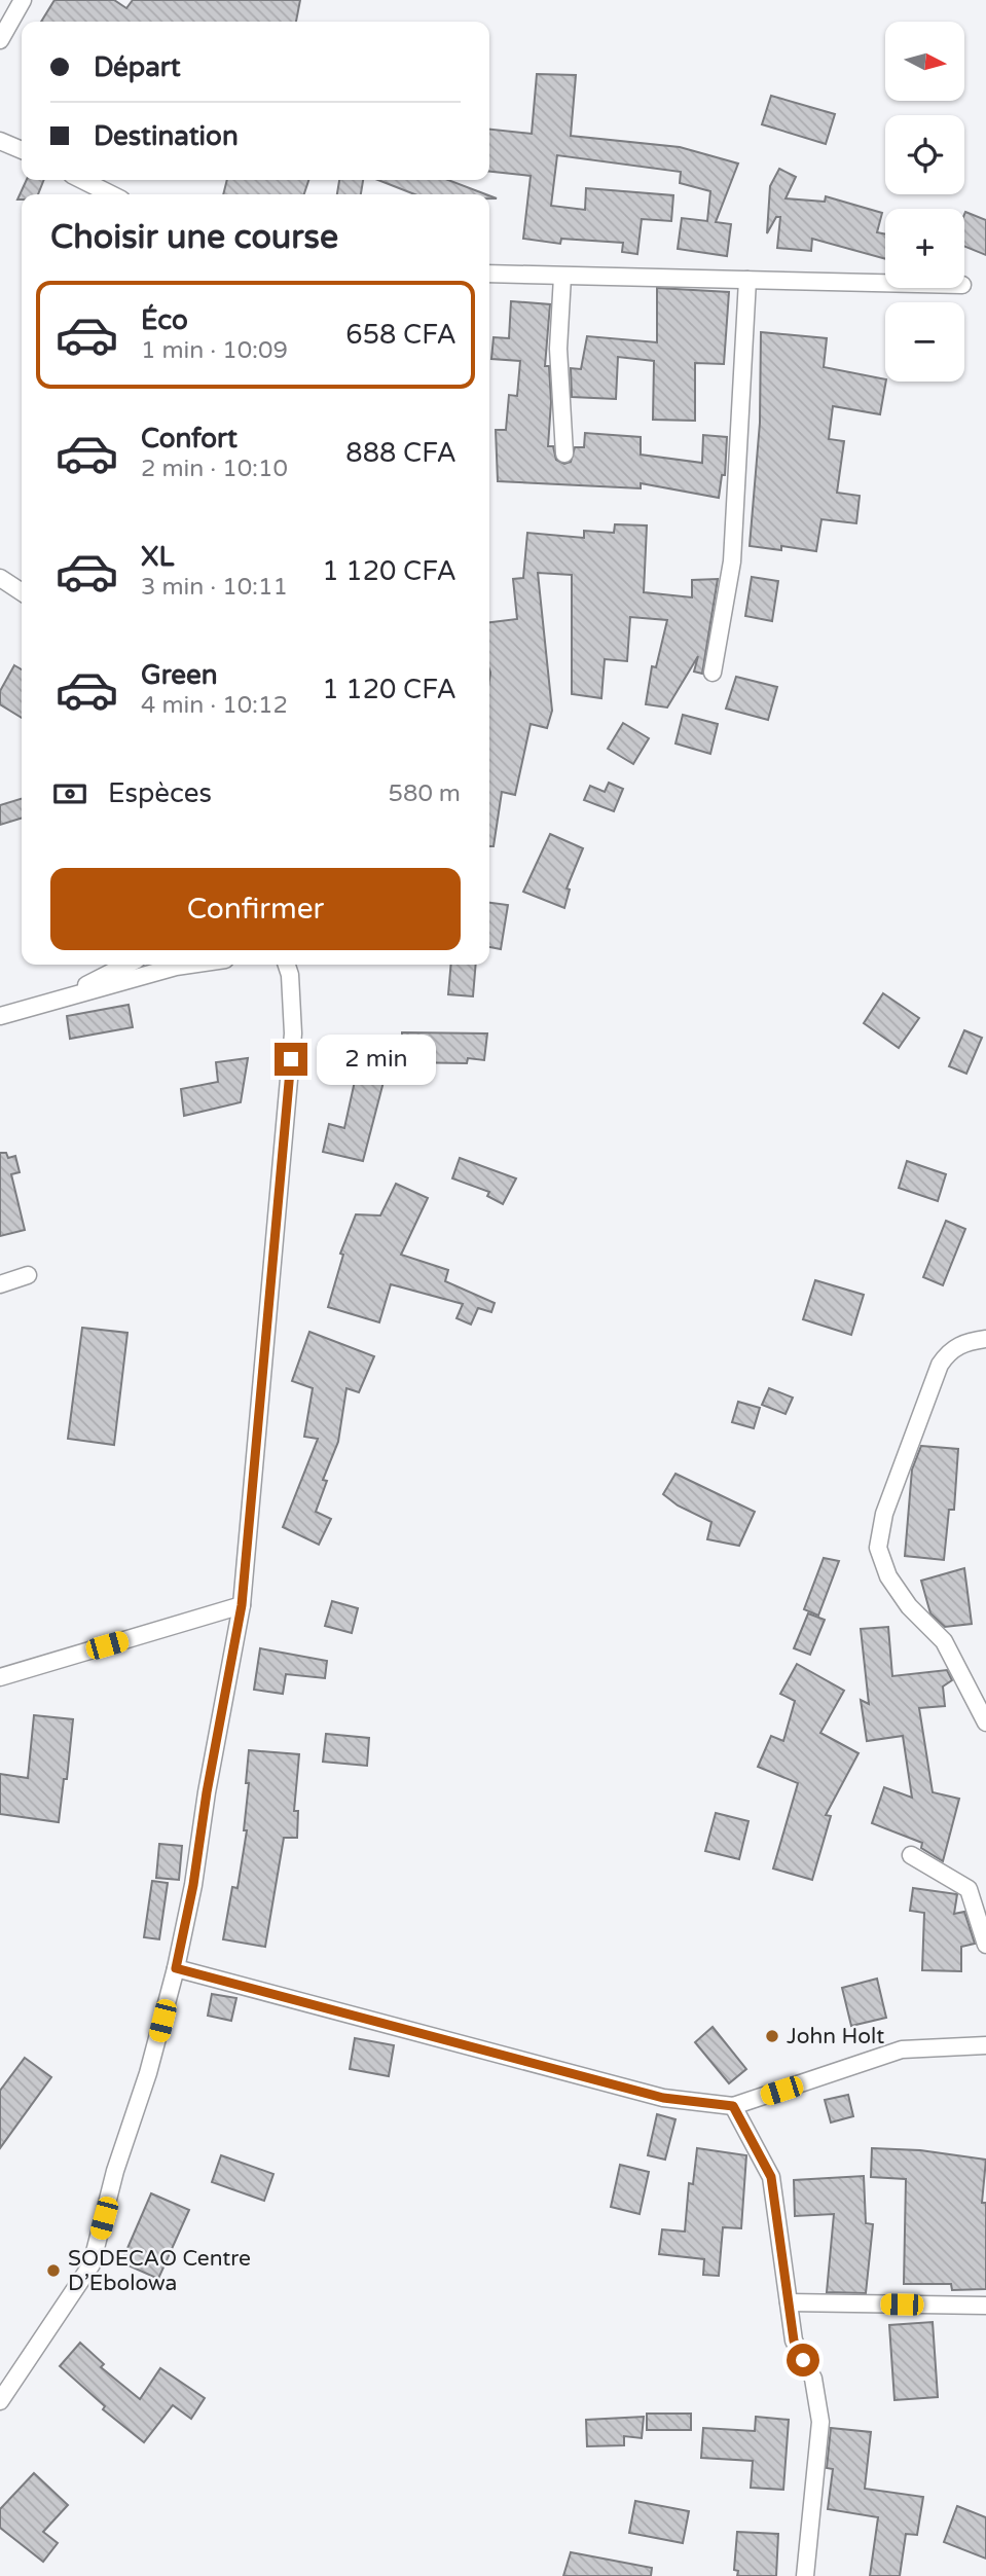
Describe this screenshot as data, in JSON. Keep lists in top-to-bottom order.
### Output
{
  "places": ["John Holt", "SODECAO Centre D’Ebolowa"],
  "north": "right",
  "page": {
    "map_buttons": ["+", "−"],
    "banner": ["Départ", "Destination"],
    "heading": "Choisir une course",
    "list": [
      {
        "name": "Éco",
        "note": "1 min · 10:09",
        "value": "658 CFA"
      },
      {
        "name": "Confort",
        "note": "2 min · 10:10",
        "value": "888 CFA"
      },
      {
        "name": "XL",
        "note": "3 min · 10:11",
        "value": "1 120 CFA"
      },
      {
        "name": "Green",
        "note": "4 min · 10:12",
        "value": "1 120 CFA"
      }
    ],
    "pay": ["Espèces", "580 m"],
    "buttons": "Confirmer",
    "bubble": "2 min"
  }
}
